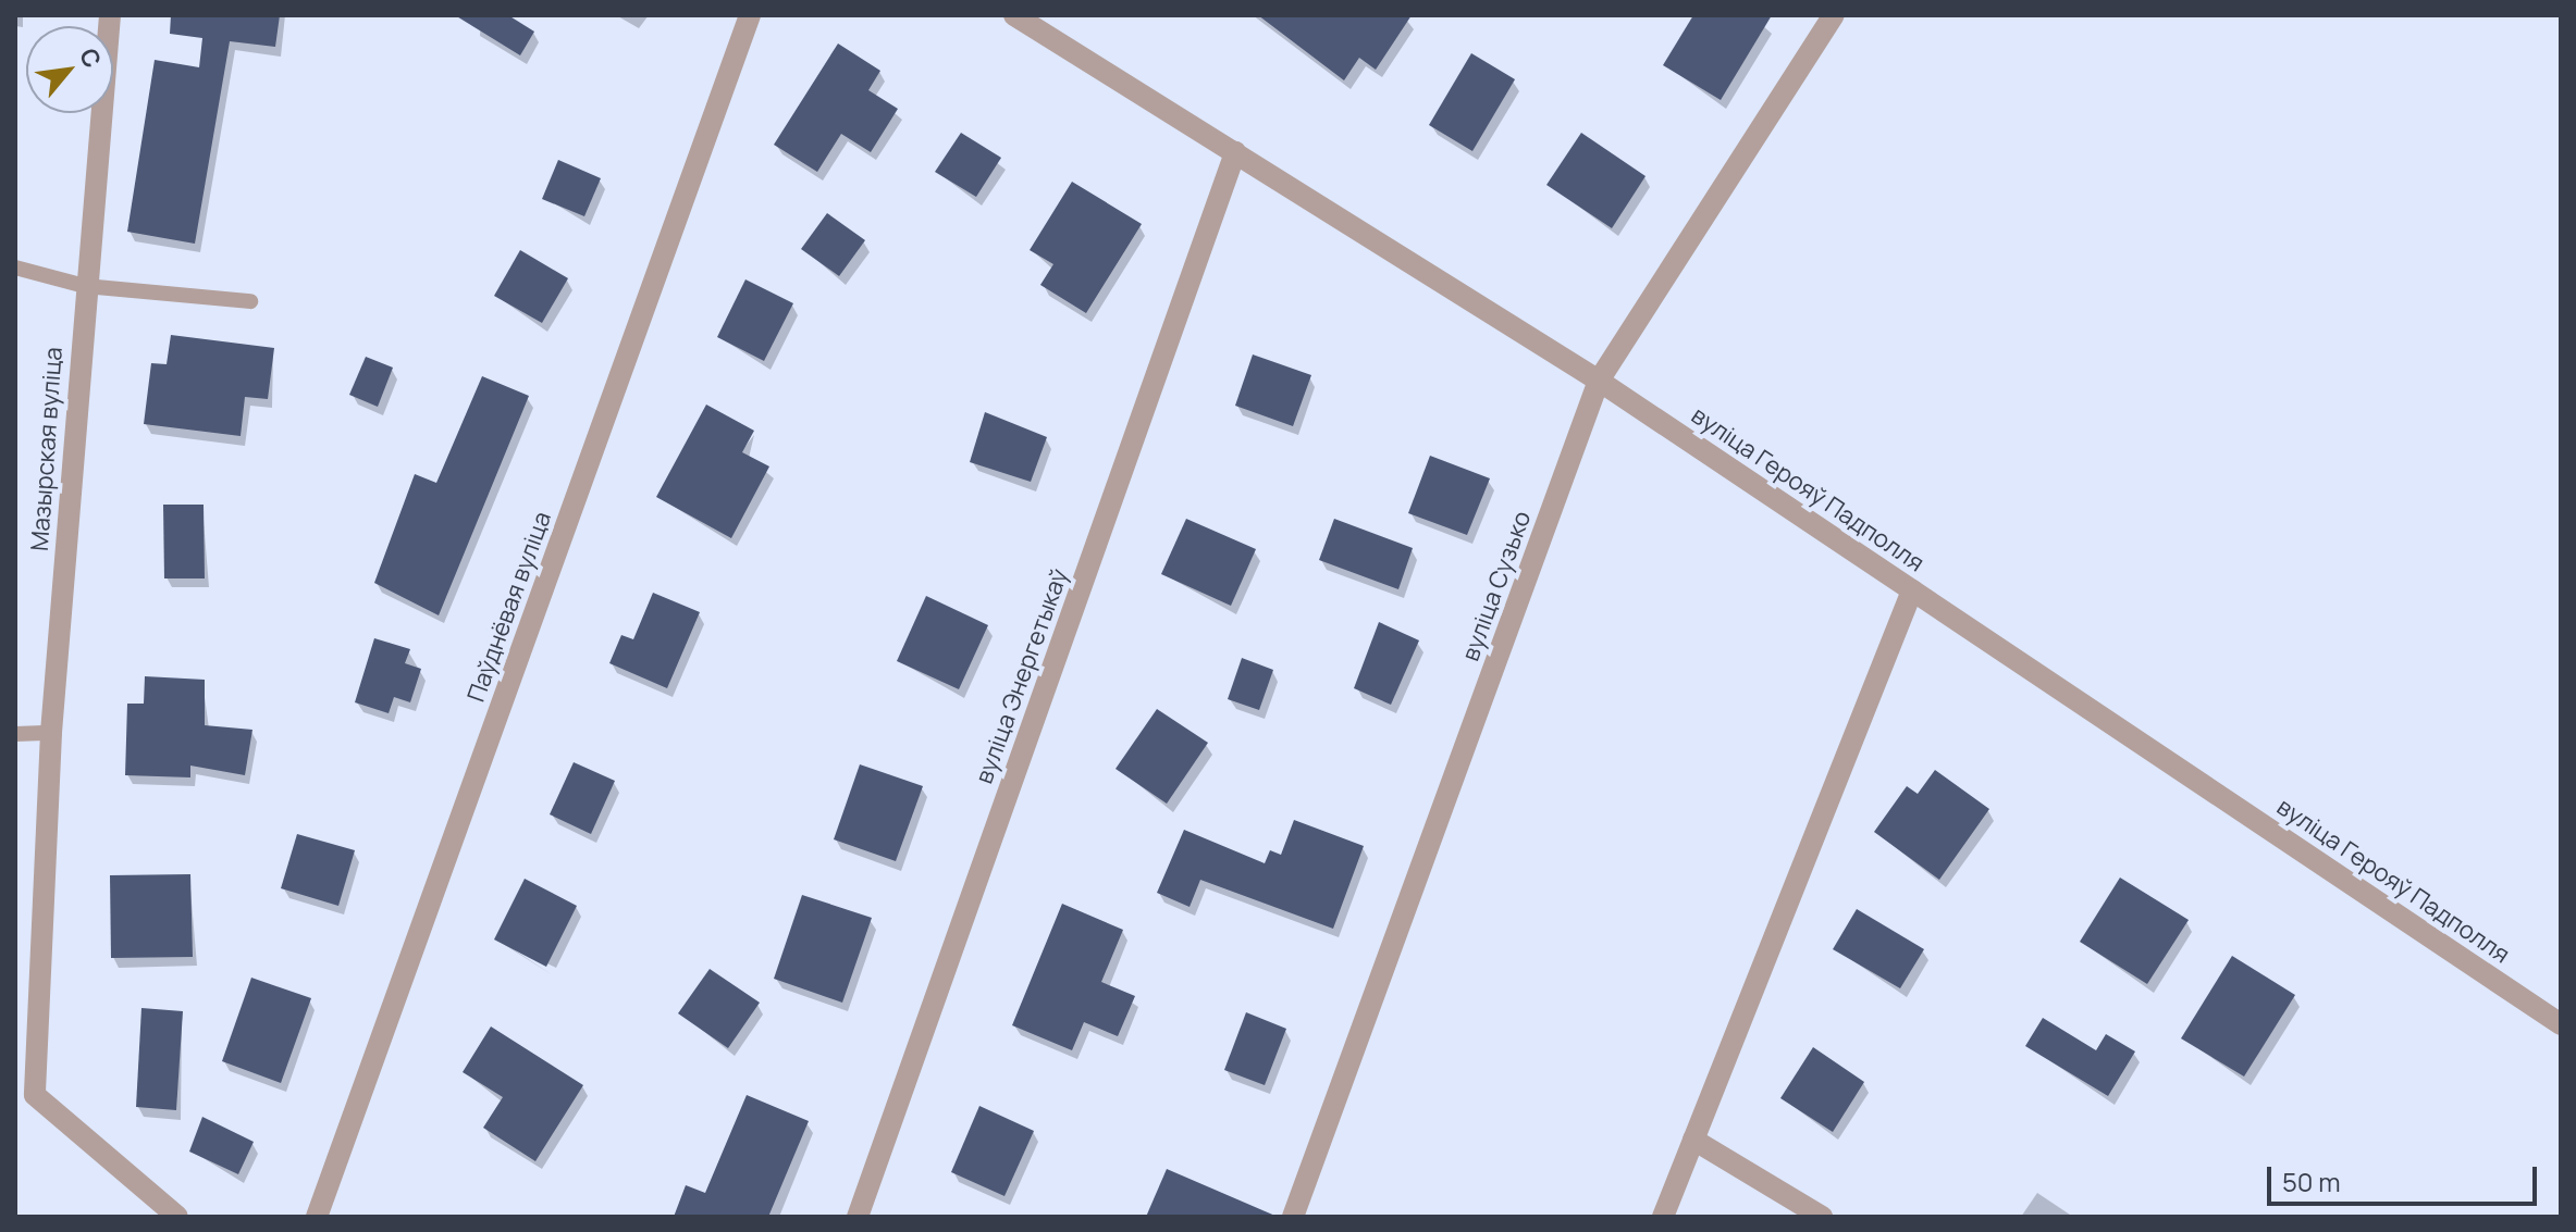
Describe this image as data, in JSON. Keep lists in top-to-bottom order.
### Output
{
  "streets": {
    "street": [
      "Мазырская вуліца",
      "вуліца Герояў Падполля",
      "вуліца Сузько",
      "Паўднёвая вуліца",
      "вуліца Энергетыкаў"
    ]
  },
  "crossings": [
    ["вуліца Герояў Падполля", "вуліца Сузько"],
    ["вуліца Герояў Падполля", "вуліца Энергетыкаў"]
  ],
  "scale_bar": "50 m",
  "north": "top right"
}
